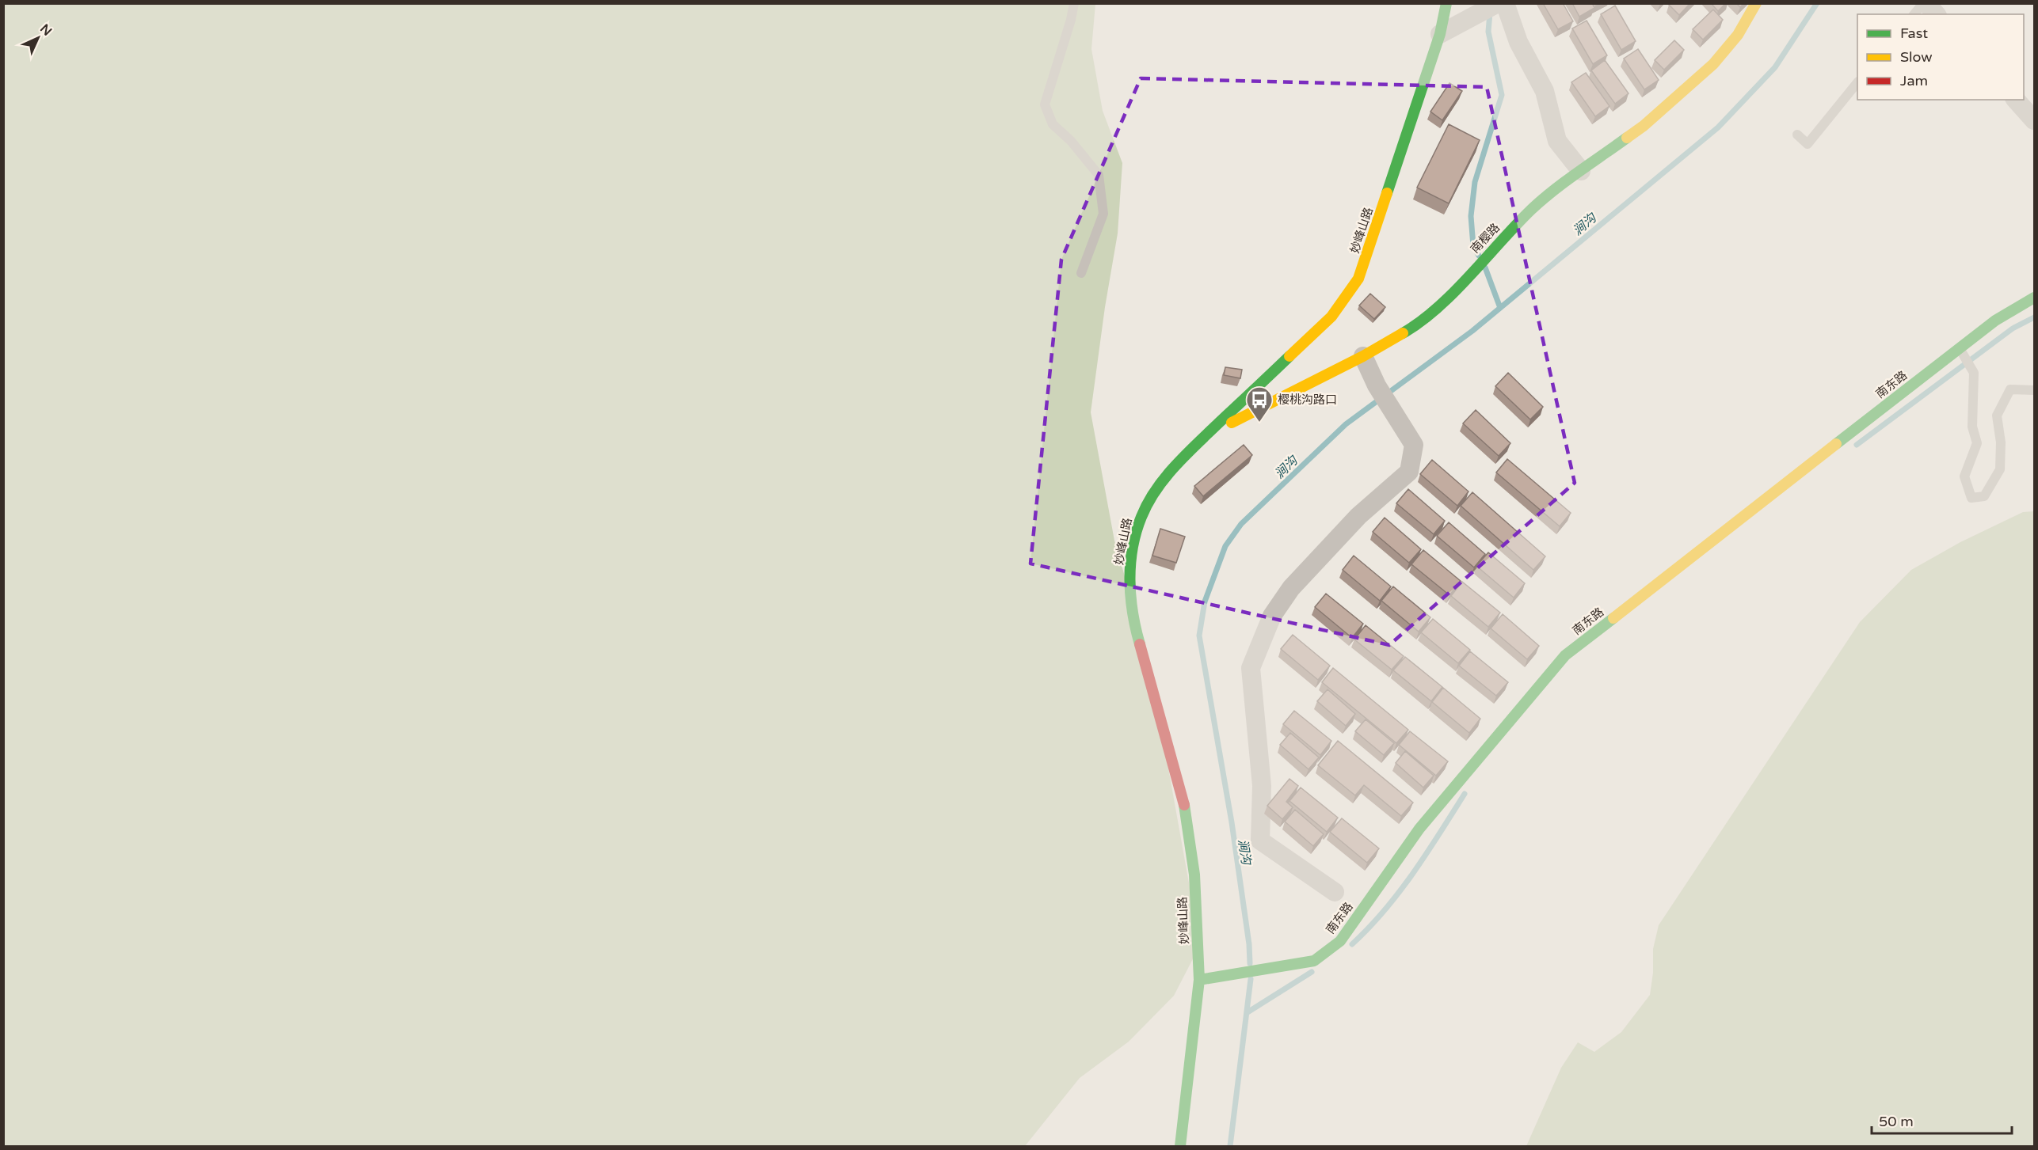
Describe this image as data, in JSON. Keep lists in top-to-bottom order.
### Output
{
  "streets": {
    "street": ["妙峰山路", "南樱路", "南东路"]
  },
  "crossings": [
    ["妙峰山路", "南樱路"],
    ["妙峰山路", "南东路"]
  ],
  "water": ["涧沟"],
  "places": {
    "bus stop": ["樱桃沟路口"]
  },
  "legend": ["Fast", "Slow", "Jam"],
  "scale_bar": "50 m",
  "north": "top right"
}
